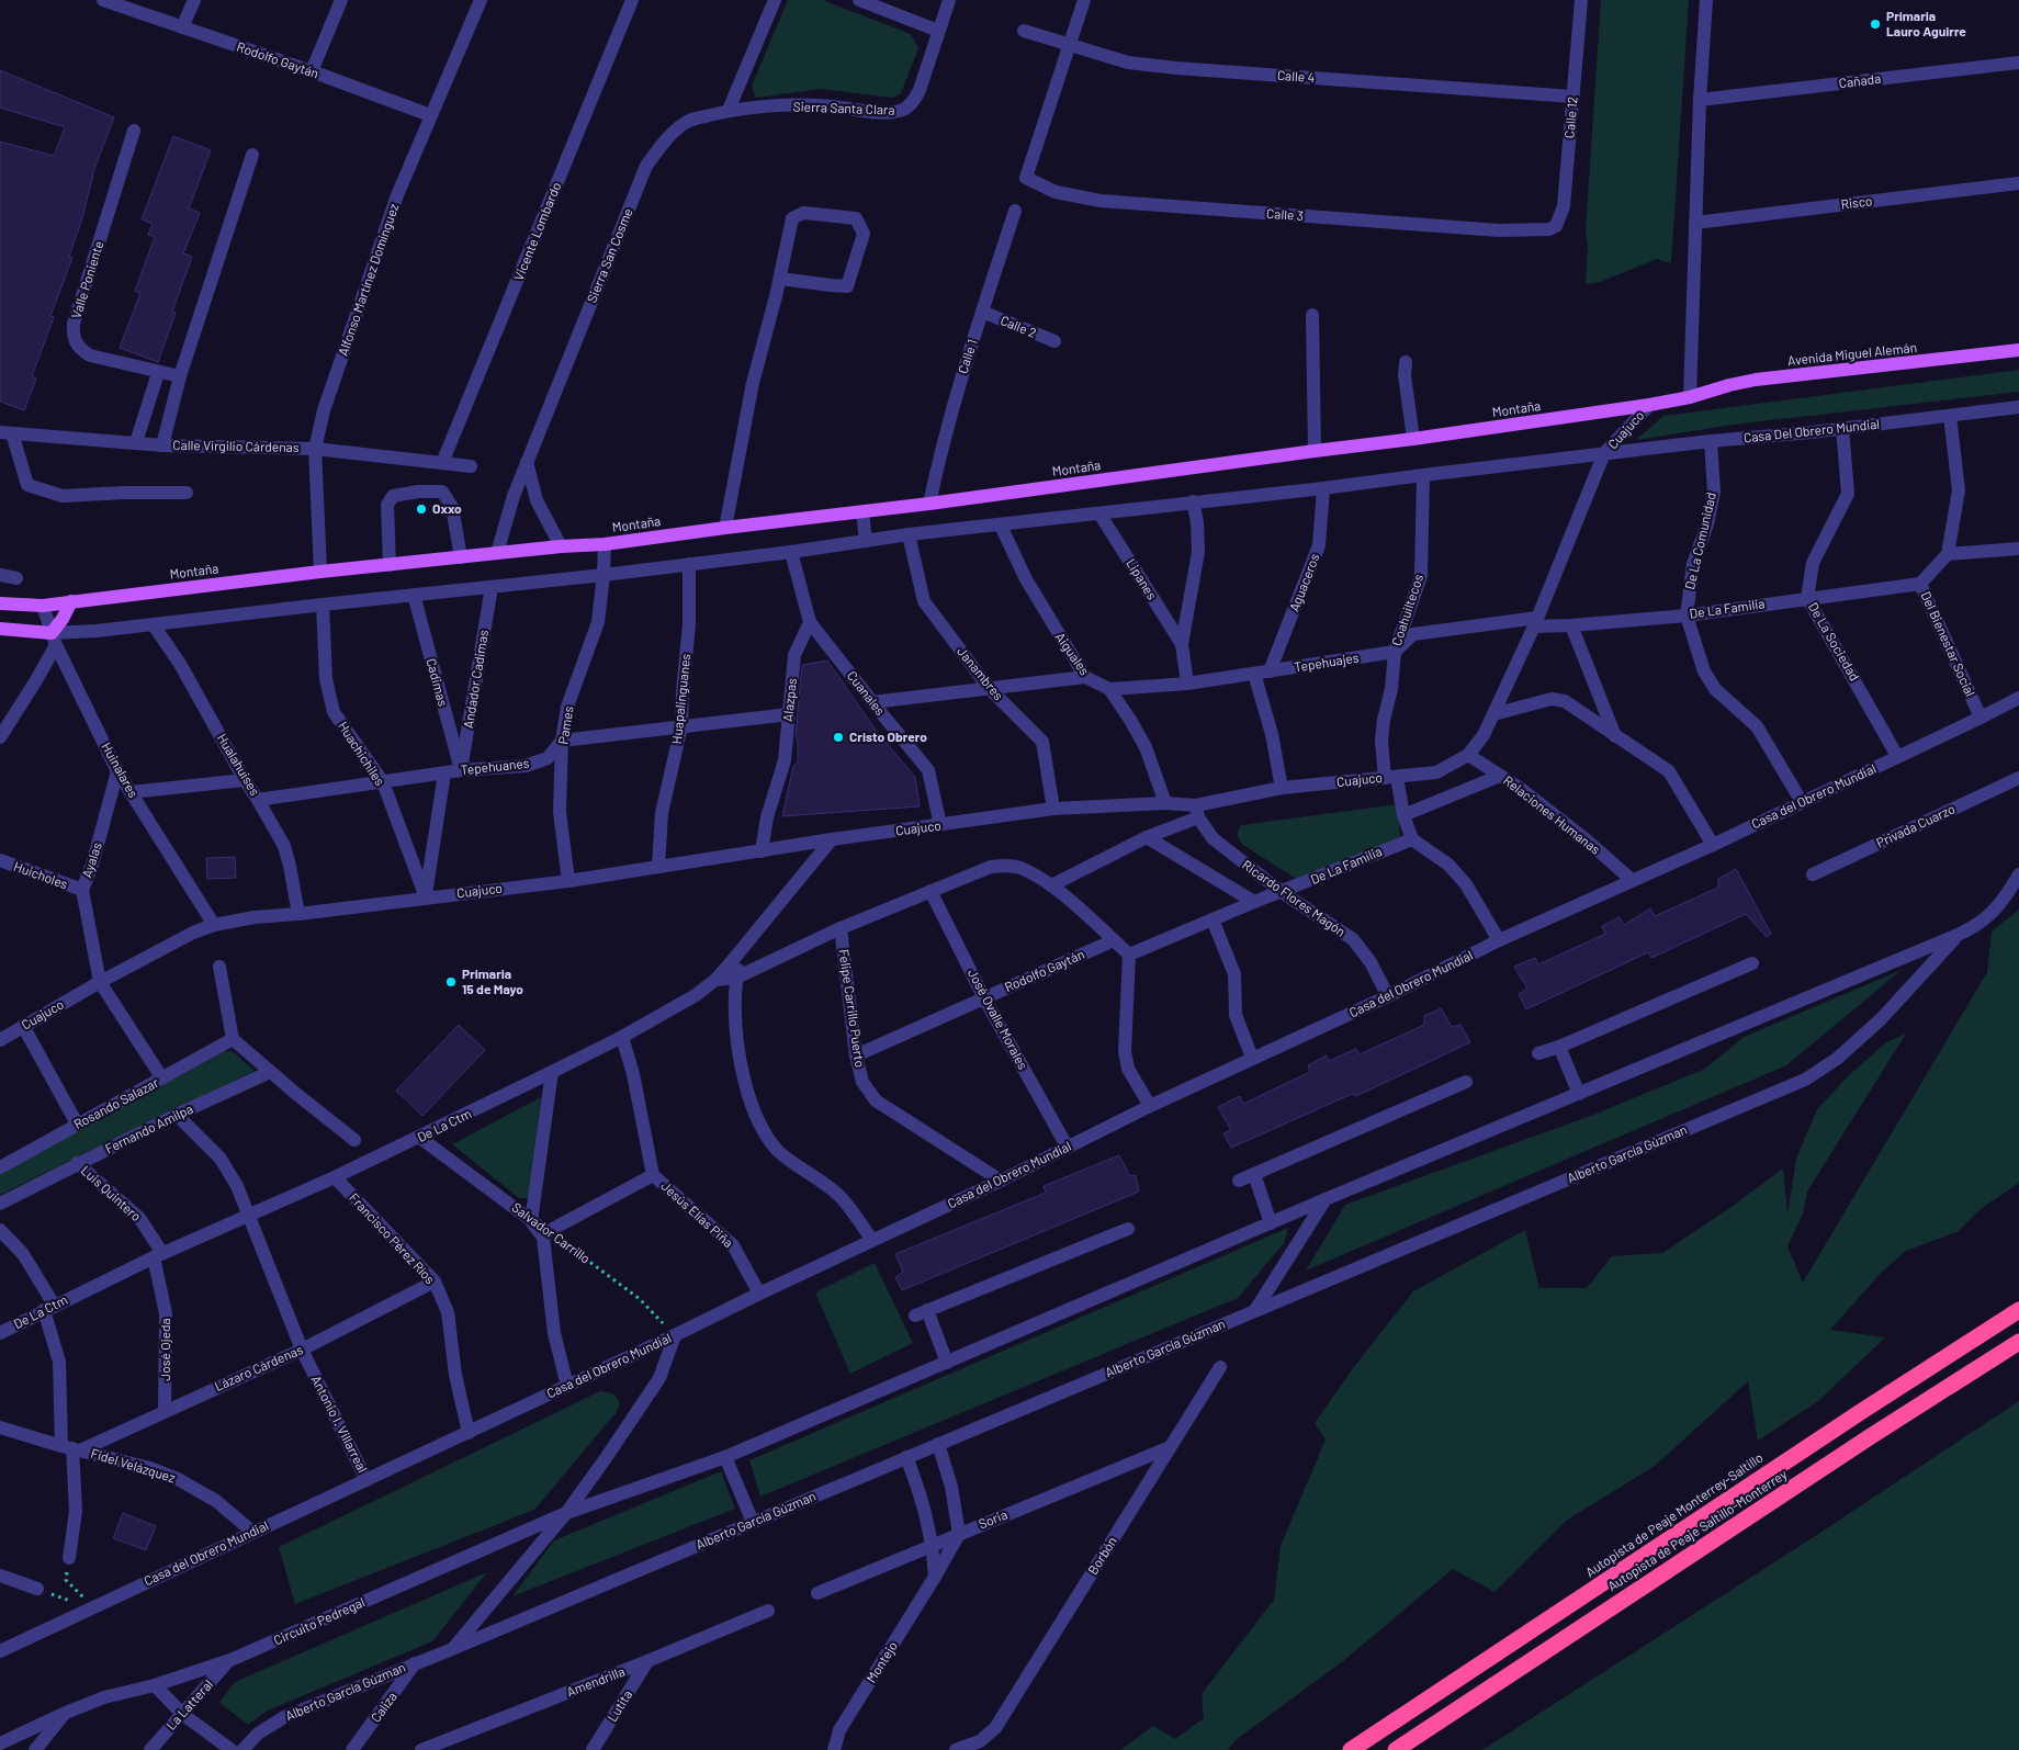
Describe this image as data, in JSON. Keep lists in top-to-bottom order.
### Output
{
  "streets": {
    "highway": ["Autopista de Peaje Monterrey-Saltillo", "Autopista de Peaje Saltillo-Monterrey"],
    "main road": ["Avenida Miguel Alemán", "Montaña"],
    "street": [
      "Rodolfo Gaytán",
      "Calle 4",
      "Cañada",
      "Sierra Santa Clara",
      "Calle 12",
      "Risco",
      "Calle 3",
      "Vicente Lombardo",
      "Sierra San Cosme",
      "Valle Poniente",
      "Alfonso Martínez Domínguez",
      "Calle 2",
      "Calle 1",
      "Cuajuco",
      "Casa Del Obrero Mundial",
      "Calle Virgilio Cárdenas",
      "De La Comunidad",
      "Lipanes",
      "Aguaceros",
      "De La Familia",
      "Coahuiltecos",
      "De La Sociedad",
      "Del Bienestar Social",
      "Aiguales",
      "Tepehuajes",
      "Janambres",
      "Andador Cadimas",
      "Cadimas",
      "Cuanales",
      "Huapalinguanes",
      "Alazpas",
      "Pames",
      "Huachichiles",
      "Hualahuises",
      "Tepehuanes",
      "Huinalares",
      "Casa del Obrero Mundial",
      "Relaciones Humanas",
      "Privada Cuarzo",
      "Ayalas",
      "Huicholes",
      "Ricardo Flores Magón",
      "Felipe Carrillo Puerto",
      "José Ovalle Morales",
      "Rosando Salazar",
      "De La Ctm",
      "Fernando Amilpa",
      "Alberto García Gúzman",
      "Luis Quintero",
      "Jesús Elías Piña",
      "Salvador Carrillo",
      "Francisco Pérez Ríos",
      "José Ojeda",
      "Lázaro Cárdenas",
      "Antonio I. Villarreal",
      "Fidel Velázquez",
      "Soria",
      "Borbón",
      "Circuito Pedregal",
      "Montejo",
      "Amendrilla",
      "La Latteral",
      "Lutita",
      "Caliza"
    ]
  },
  "crossings": [
    ["Rodolfo Gaytán", "Alfonso Martínez Domínguez"],
    ["Rodolfo Gaytán", "Felipe Carrillo Puerto"],
    ["Rodolfo Gaytán", "José Ovalle Morales"],
    ["Calle 4", "Calle 12"],
    ["Calle 4", "Calle 3"],
    ["Sierra Santa Clara", "Sierra San Cosme"],
    ["Calle 12", "Calle 3"],
    ["Vicente Lombardo", "Calle Virgilio Cárdenas"],
    ["Sierra San Cosme", "Montaña"],
    ["Alfonso Martínez Domínguez", "Montaña"],
    ["Alfonso Martínez Domínguez", "Calle Virgilio Cárdenas"],
    ["Calle 2", "Calle 1"],
    ["Avenida Miguel Alemán", "Montaña"],
    ["Calle 1", "Montaña"],
    ["Montaña", "Cuajuco"],
    ["Montaña", "Pames"],
    ["Montaña", "Huinalares"],
    ["Cuajuco", "Casa Del Obrero Mundial"],
    ["Cuajuco", "De La Familia"],
    ["Cuajuco", "Coahuiltecos"],
    ["Cuajuco", "Aiguales"],
    ["Cuajuco", "Janambres"],
    ["Cuajuco", "Cuanales"],
    ["Cuajuco", "Huapalinguanes"],
    ["Cuajuco", "Alazpas"],
    ["Cuajuco", "Pames"],
    ["Cuajuco", "Huachichiles"],
    ["Cuajuco", "Hualahuises"],
    ["Cuajuco", "Huinalares"],
    ["Cuajuco", "Relaciones Humanas"],
    ["Cuajuco", "Ayalas"],
    ["Cuajuco", "Ricardo Flores Magón"],
    ["Cuajuco", "De La Ctm"],
    ["Casa Del Obrero Mundial", "De La Comunidad"],
    ["Casa Del Obrero Mundial", "De La Sociedad"],
    ["De La Comunidad", "De La Familia"],
    ["De La Comunidad", "Casa del Obrero Mundial"],
    ["Lipanes", "Tepehuajes"],
    ["Aguaceros", "Tepehuajes"],
    ["De La Familia", "Coahuiltecos"],
    ["De La Familia", "De La Sociedad"],
    ["De La Familia", "Del Bienestar Social"],
    ["De La Familia", "Ricardo Flores Magón"],
    ["Coahuiltecos", "Tepehuajes"],
    ["De La Sociedad", "Casa del Obrero Mundial"],
    ["Del Bienestar Social", "Casa del Obrero Mundial"],
    ["Aiguales", "Tepehuajes"],
    ["Andador Cadimas", "Cadimas"],
    ["Andador Cadimas", "Tepehuanes"],
    ["Cadimas", "Tepehuanes"],
    ["Cuanales", "Alazpas"],
    ["Pames", "Tepehuanes"],
    ["Huachichiles", "Tepehuanes"],
    ["Hualahuises", "Tepehuanes"],
    ["Huinalares", "Ayalas"],
    ["Casa del Obrero Mundial", "Relaciones Humanas"],
    ["Casa del Obrero Mundial", "Ricardo Flores Magón"],
    ["Casa del Obrero Mundial", "Felipe Carrillo Puerto"],
    ["Casa del Obrero Mundial", "José Ovalle Morales"],
    ["Casa del Obrero Mundial", "Jesús Elías Piña"],
    ["Casa del Obrero Mundial", "Salvador Carrillo"],
    ["Casa del Obrero Mundial", "Francisco Pérez Ríos"],
    ["Casa del Obrero Mundial", "Antonio I. Villarreal"],
    ["Casa del Obrero Mundial", "Fidel Velázquez"],
    ["Ayalas", "Huicholes"],
    ["Felipe Carrillo Puerto", "José Ovalle Morales"],
    ["Felipe Carrillo Puerto", "De La Ctm"],
    ["De La Ctm", "Luis Quintero"],
    ["De La Ctm", "Jesús Elías Piña"],
    ["De La Ctm", "Salvador Carrillo"],
    ["De La Ctm", "Francisco Pérez Ríos"],
    ["De La Ctm", "José Ojeda"],
    ["De La Ctm", "Antonio I. Villarreal"],
    ["Fernando Amilpa", "Luis Quintero"],
    ["Fernando Amilpa", "Antonio I. Villarreal"],
    ["Alberto García Gúzman", "Circuito Pedregal"],
    ["Alberto García Gúzman", "Caliza"],
    ["Luis Quintero", "José Ojeda"],
    ["Francisco Pérez Ríos", "Lázaro Cárdenas"],
    ["José Ojeda", "Lázaro Cárdenas"],
    ["Lázaro Cárdenas", "Antonio I. Villarreal"],
    ["Lázaro Cárdenas", "Fidel Velázquez"],
    ["Soria", "Borbón"],
    ["Soria", "Montejo"],
    ["Circuito Pedregal", "La Latteral"],
    ["Amendrilla", "Lutita"]
  ],
  "places": [
    "Primaria Lauro Aguirre",
    "Oxxo",
    "Cristo Obrero",
    "Primaria 15 de Mayo"
  ]
}
